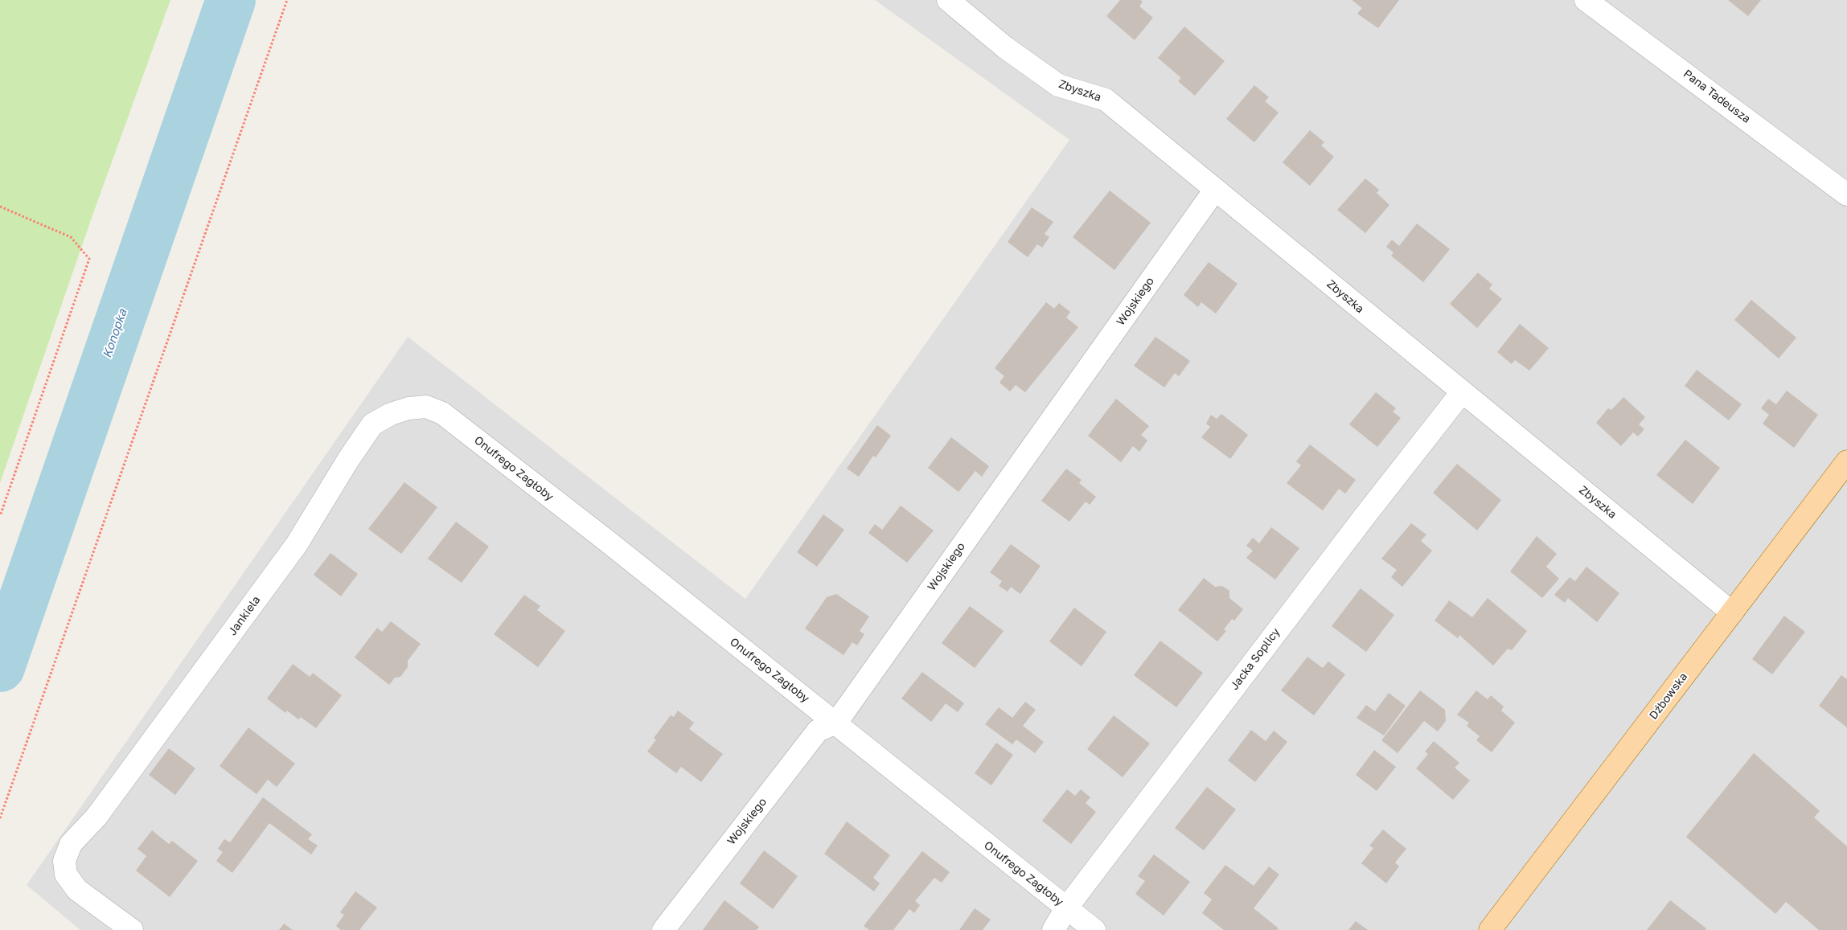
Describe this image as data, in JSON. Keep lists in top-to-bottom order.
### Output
{
  "streets": {
    "main road": ["Dźbowska"],
    "street": [
      "Zbyszka",
      "Pana Tadeusza",
      "Wojskiego",
      "Onufrego Zagłoby",
      "Jankiela",
      "Jacka Soplicy"
    ]
  },
  "crossings": [
    ["Zbyszka", "Wojskiego"],
    ["Zbyszka", "Jacka Soplicy"],
    ["Zbyszka", "Dźbowska"],
    ["Wojskiego", "Onufrego Zagłoby"],
    ["Onufrego Zagłoby", "Jankiela"],
    ["Onufrego Zagłoby", "Jacka Soplicy"]
  ],
  "water": ["Konopka"]
}
